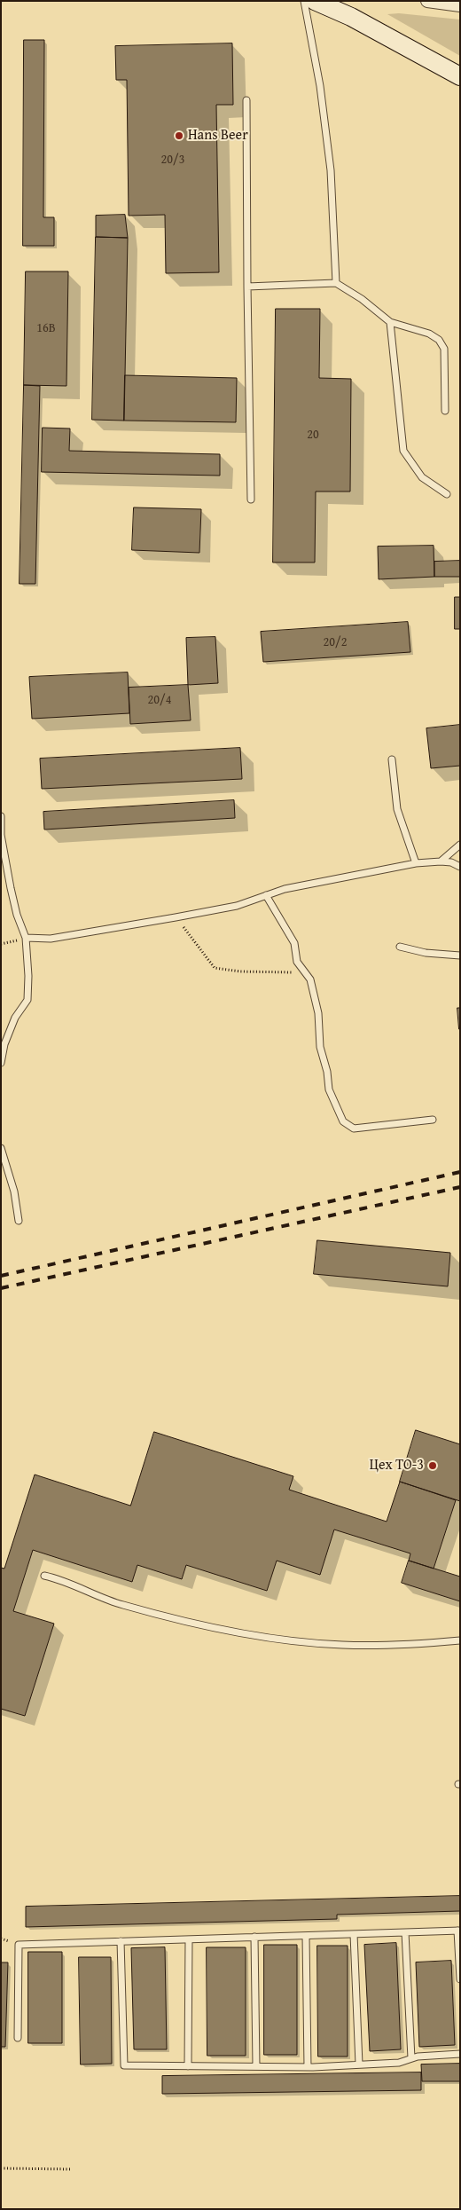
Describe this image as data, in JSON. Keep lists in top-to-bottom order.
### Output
{
  "places": ["Hans Beer", "Цех ТО-3"],
  "house_numbers": [
    "20/3",
    "16В",
    "20",
    "20/2",
    "20/4"
  ]
}
